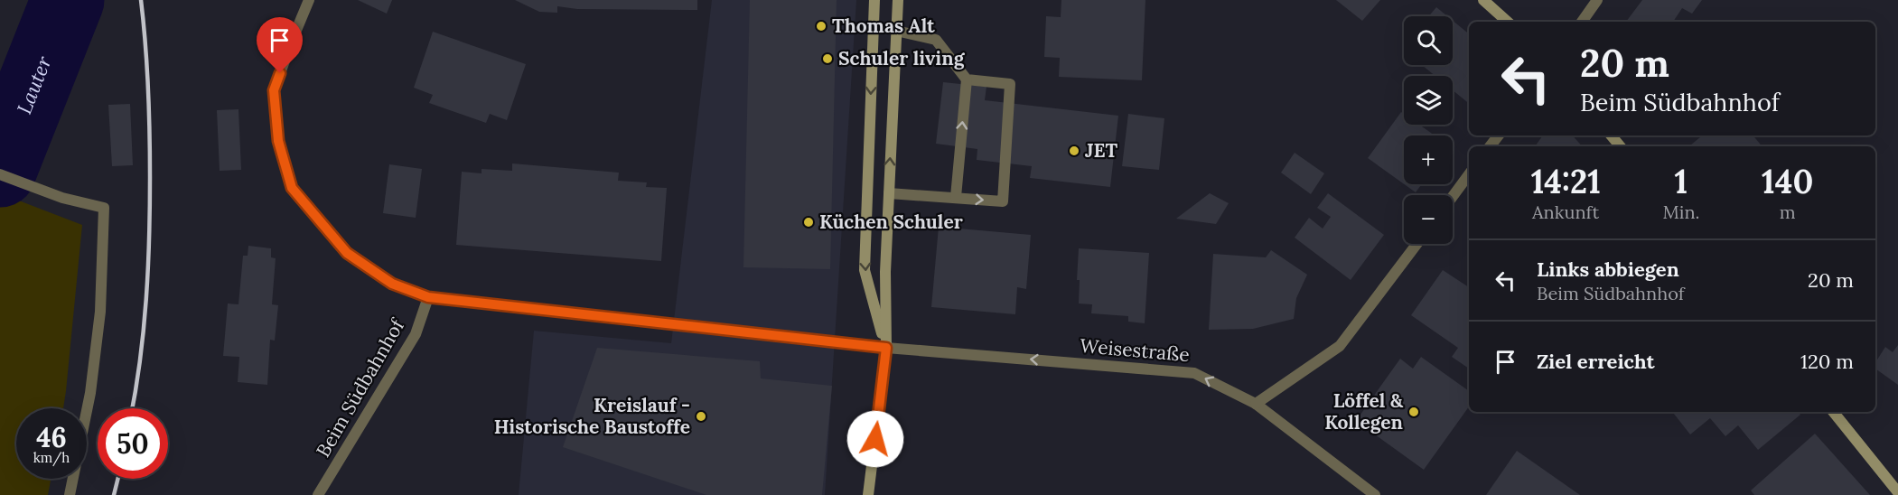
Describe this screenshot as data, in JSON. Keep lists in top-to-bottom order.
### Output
{
  "streets": {
    "street": ["Weisestraße", "Beim Südbahnhof"]
  },
  "one_way": ["Weisestraße"],
  "water": ["Lauter"],
  "places": [
    "Thomas Alt",
    "Schuler living",
    "JET",
    "Küchen Schuler",
    "Löffel & Kollegen",
    "Kreislauf - Historische Baustoffe"
  ],
  "page": {
    "map_buttons": ["+", "−"],
    "turn": ["20 m", "Beim Südbahnhof"],
    "eta": [
      "14:21",
      "Ankunft",
      "1",
      "Min.",
      "140",
      "m"
    ],
    "list": [
      {
        "name": "Links abbiegen",
        "note": "Beim Südbahnhof",
        "value": "20 m"
      },
      {
        "name": "Ziel erreicht",
        "value": "120 m"
      }
    ],
    "speed": "46 km/h",
    "limit": "50"
  }
}
